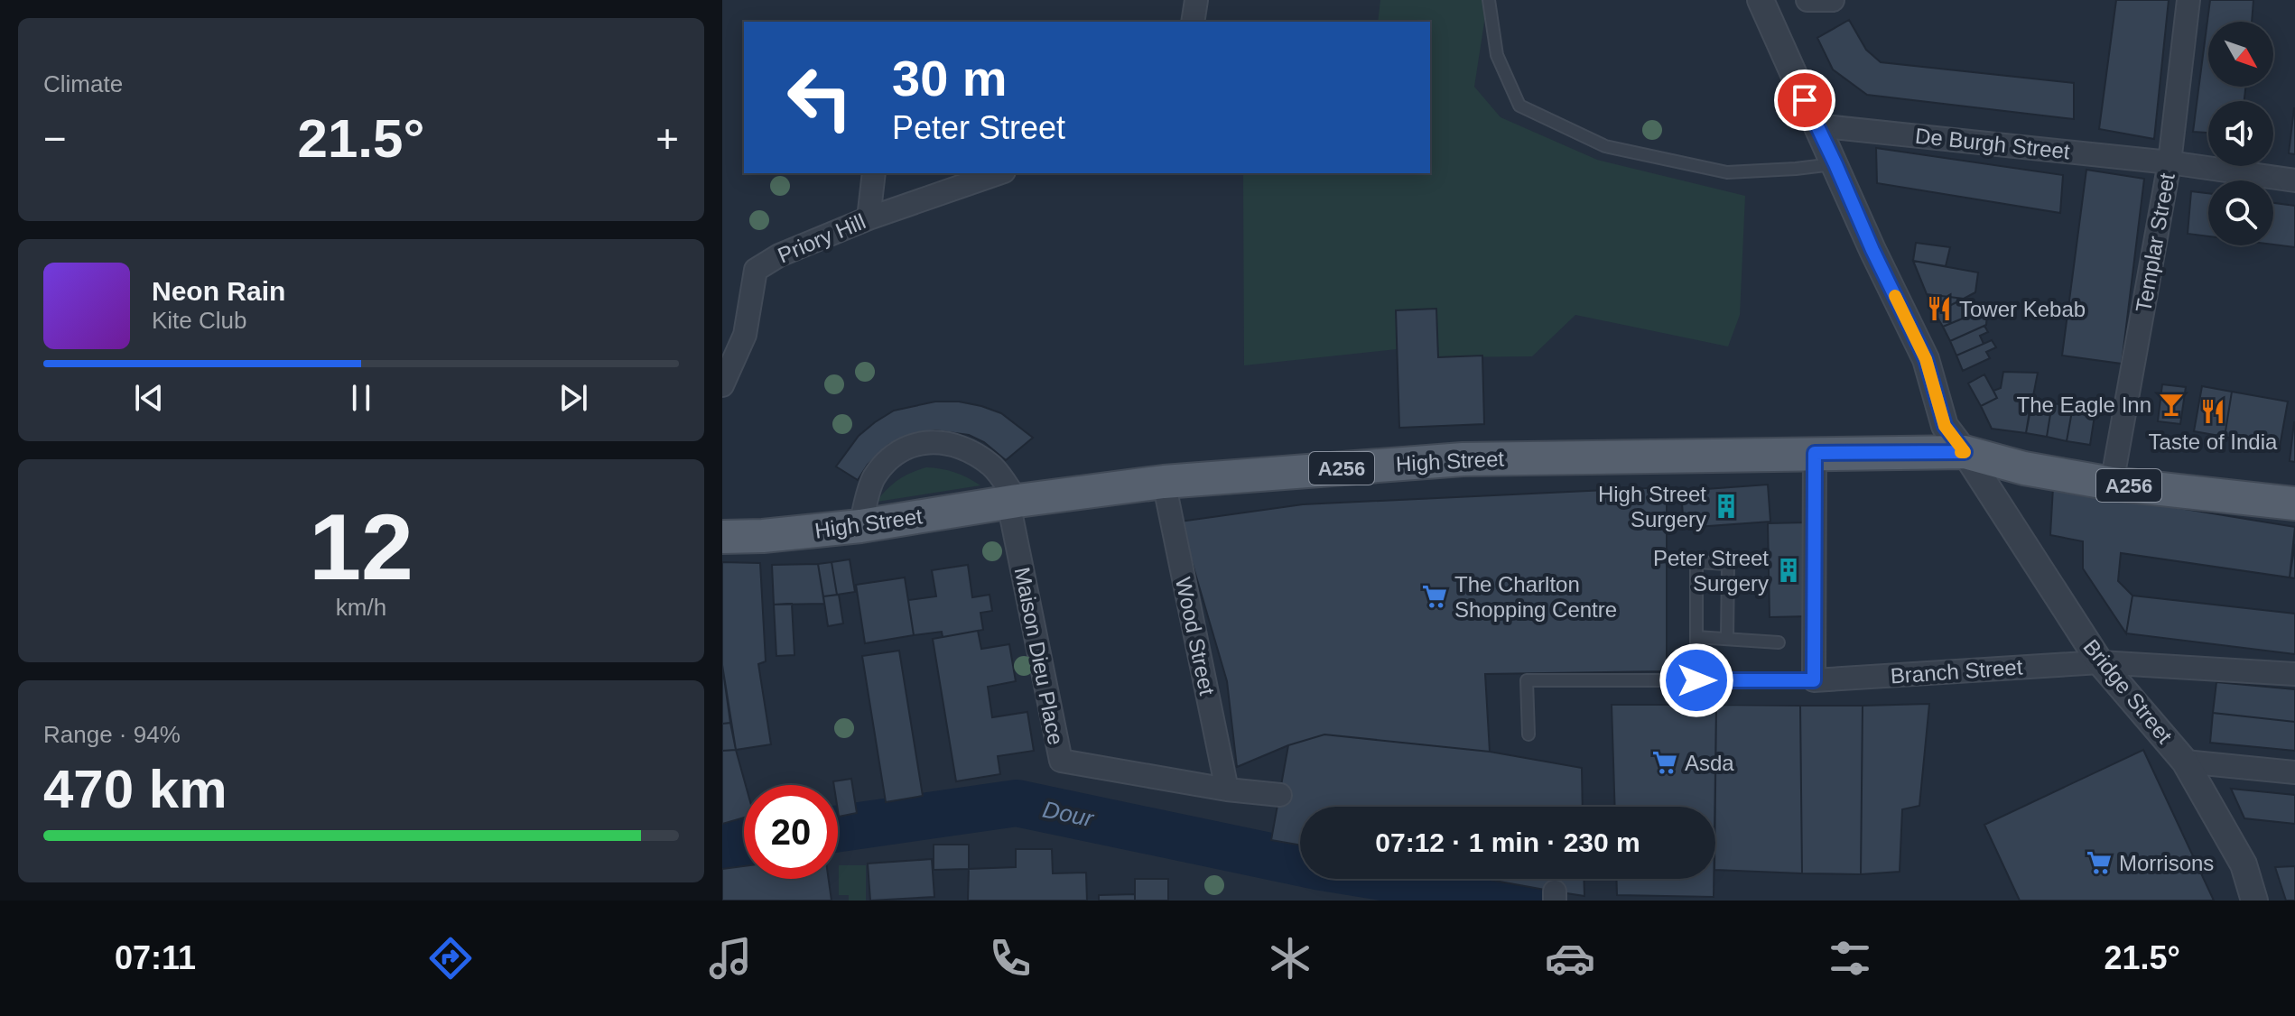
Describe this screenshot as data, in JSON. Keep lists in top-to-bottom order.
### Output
{
  "streets": {
    "main road": ["High Street", "A256"],
    "street": [
      "De Burgh Street",
      "Priory Hill",
      "Templar Street",
      "Wood Street",
      "Maison Dieu Place",
      "Branch Street",
      "Bridge Street"
    ]
  },
  "crossings": [
    ["De Burgh Street", "Templar Street"],
    ["De Burgh Street", "Bridge Street"],
    ["Templar Street", "A256"],
    ["High Street", "A256"],
    ["High Street", "Wood Street"],
    ["High Street", "Maison Dieu Place"],
    ["High Street", "Bridge Street"],
    ["A256", "Bridge Street"],
    ["Wood Street", "Maison Dieu Place"],
    ["Branch Street", "Bridge Street"]
  ],
  "water": ["Dour"],
  "places": {
    "restaurant": ["Tower Kebab", "Taste of India"],
    "bar": ["The Eagle Inn"],
    "building": ["High Street Surgery", "Peter Street Surgery"],
    "supermarket": ["The Charlton Shopping Centre", "Asda", "Morrisons"]
  },
  "north": "bottom right",
  "page": {
    "tile": [
      "Climate",
      ["12", "km/h"],
      ["Range · 94%", "470 km"]
    ],
    "turn": ["30 m", "Peter Street"],
    "heat": ["−", "21.5°", "+"],
    "song": ["Neon Rain", "Kite Club"],
    "limit": "20",
    "trip": "07:12 · 1 min · 230 m",
    "tabs": ["07:11", "21.5°"]
  }
}
